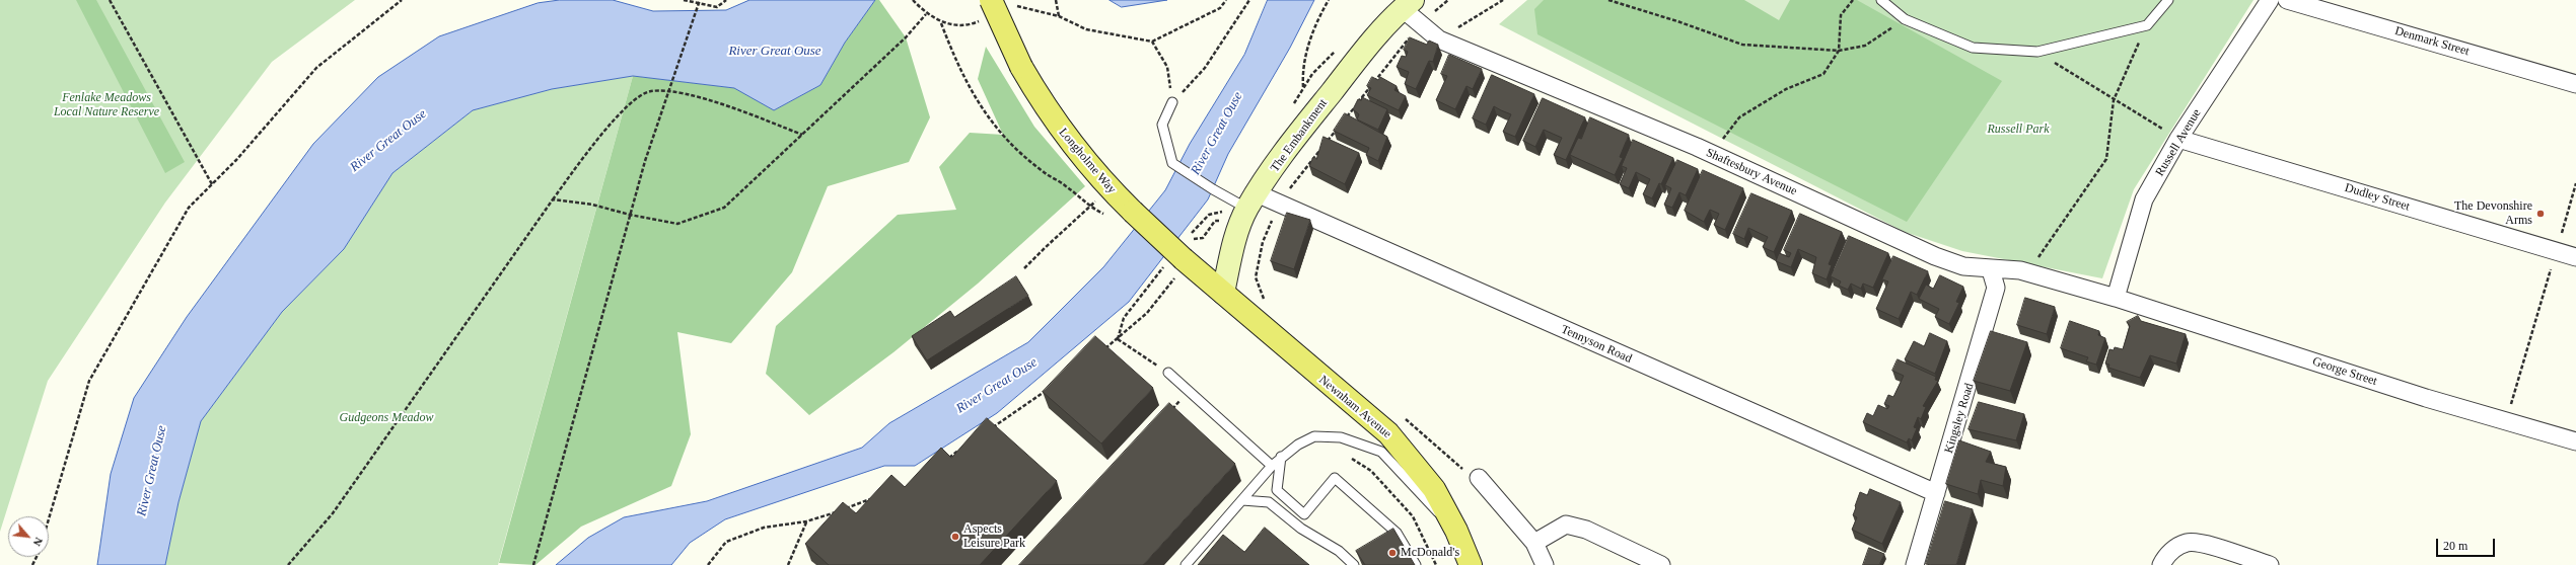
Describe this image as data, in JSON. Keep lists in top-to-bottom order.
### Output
{
  "streets": {
    "main road": ["Longholme Way", "Newnham Avenue"],
    "street": [
      "Denmark Street",
      "The Embankment",
      "Russell Avenue",
      "Shaftesbury Avenue",
      "Dudley Street",
      "Tennyson Road",
      "George Street",
      "Kingsley Road"
    ]
  },
  "crossings": [
    ["The Embankment", "Longholme Way"],
    ["The Embankment", "Shaftesbury Avenue"],
    ["The Embankment", "Tennyson Road"],
    ["The Embankment", "Newnham Avenue"],
    ["Russell Avenue", "Shaftesbury Avenue"],
    ["Russell Avenue", "Dudley Street"],
    ["Russell Avenue", "George Street"],
    ["Longholme Way", "Newnham Avenue"],
    ["Shaftesbury Avenue", "George Street"],
    ["Shaftesbury Avenue", "Kingsley Road"],
    ["Tennyson Road", "Kingsley Road"]
  ],
  "water": ["River Great Ouse"],
  "parks": ["Fenlake Meadows Local Nature Reserve", "Russell Park", "Gudgeons Meadow"],
  "places": ["The Devonshire Arms", "Aspects Leisure Park", "McDonald's"],
  "scale_bar": "20 m",
  "north": "bottom right"
}
